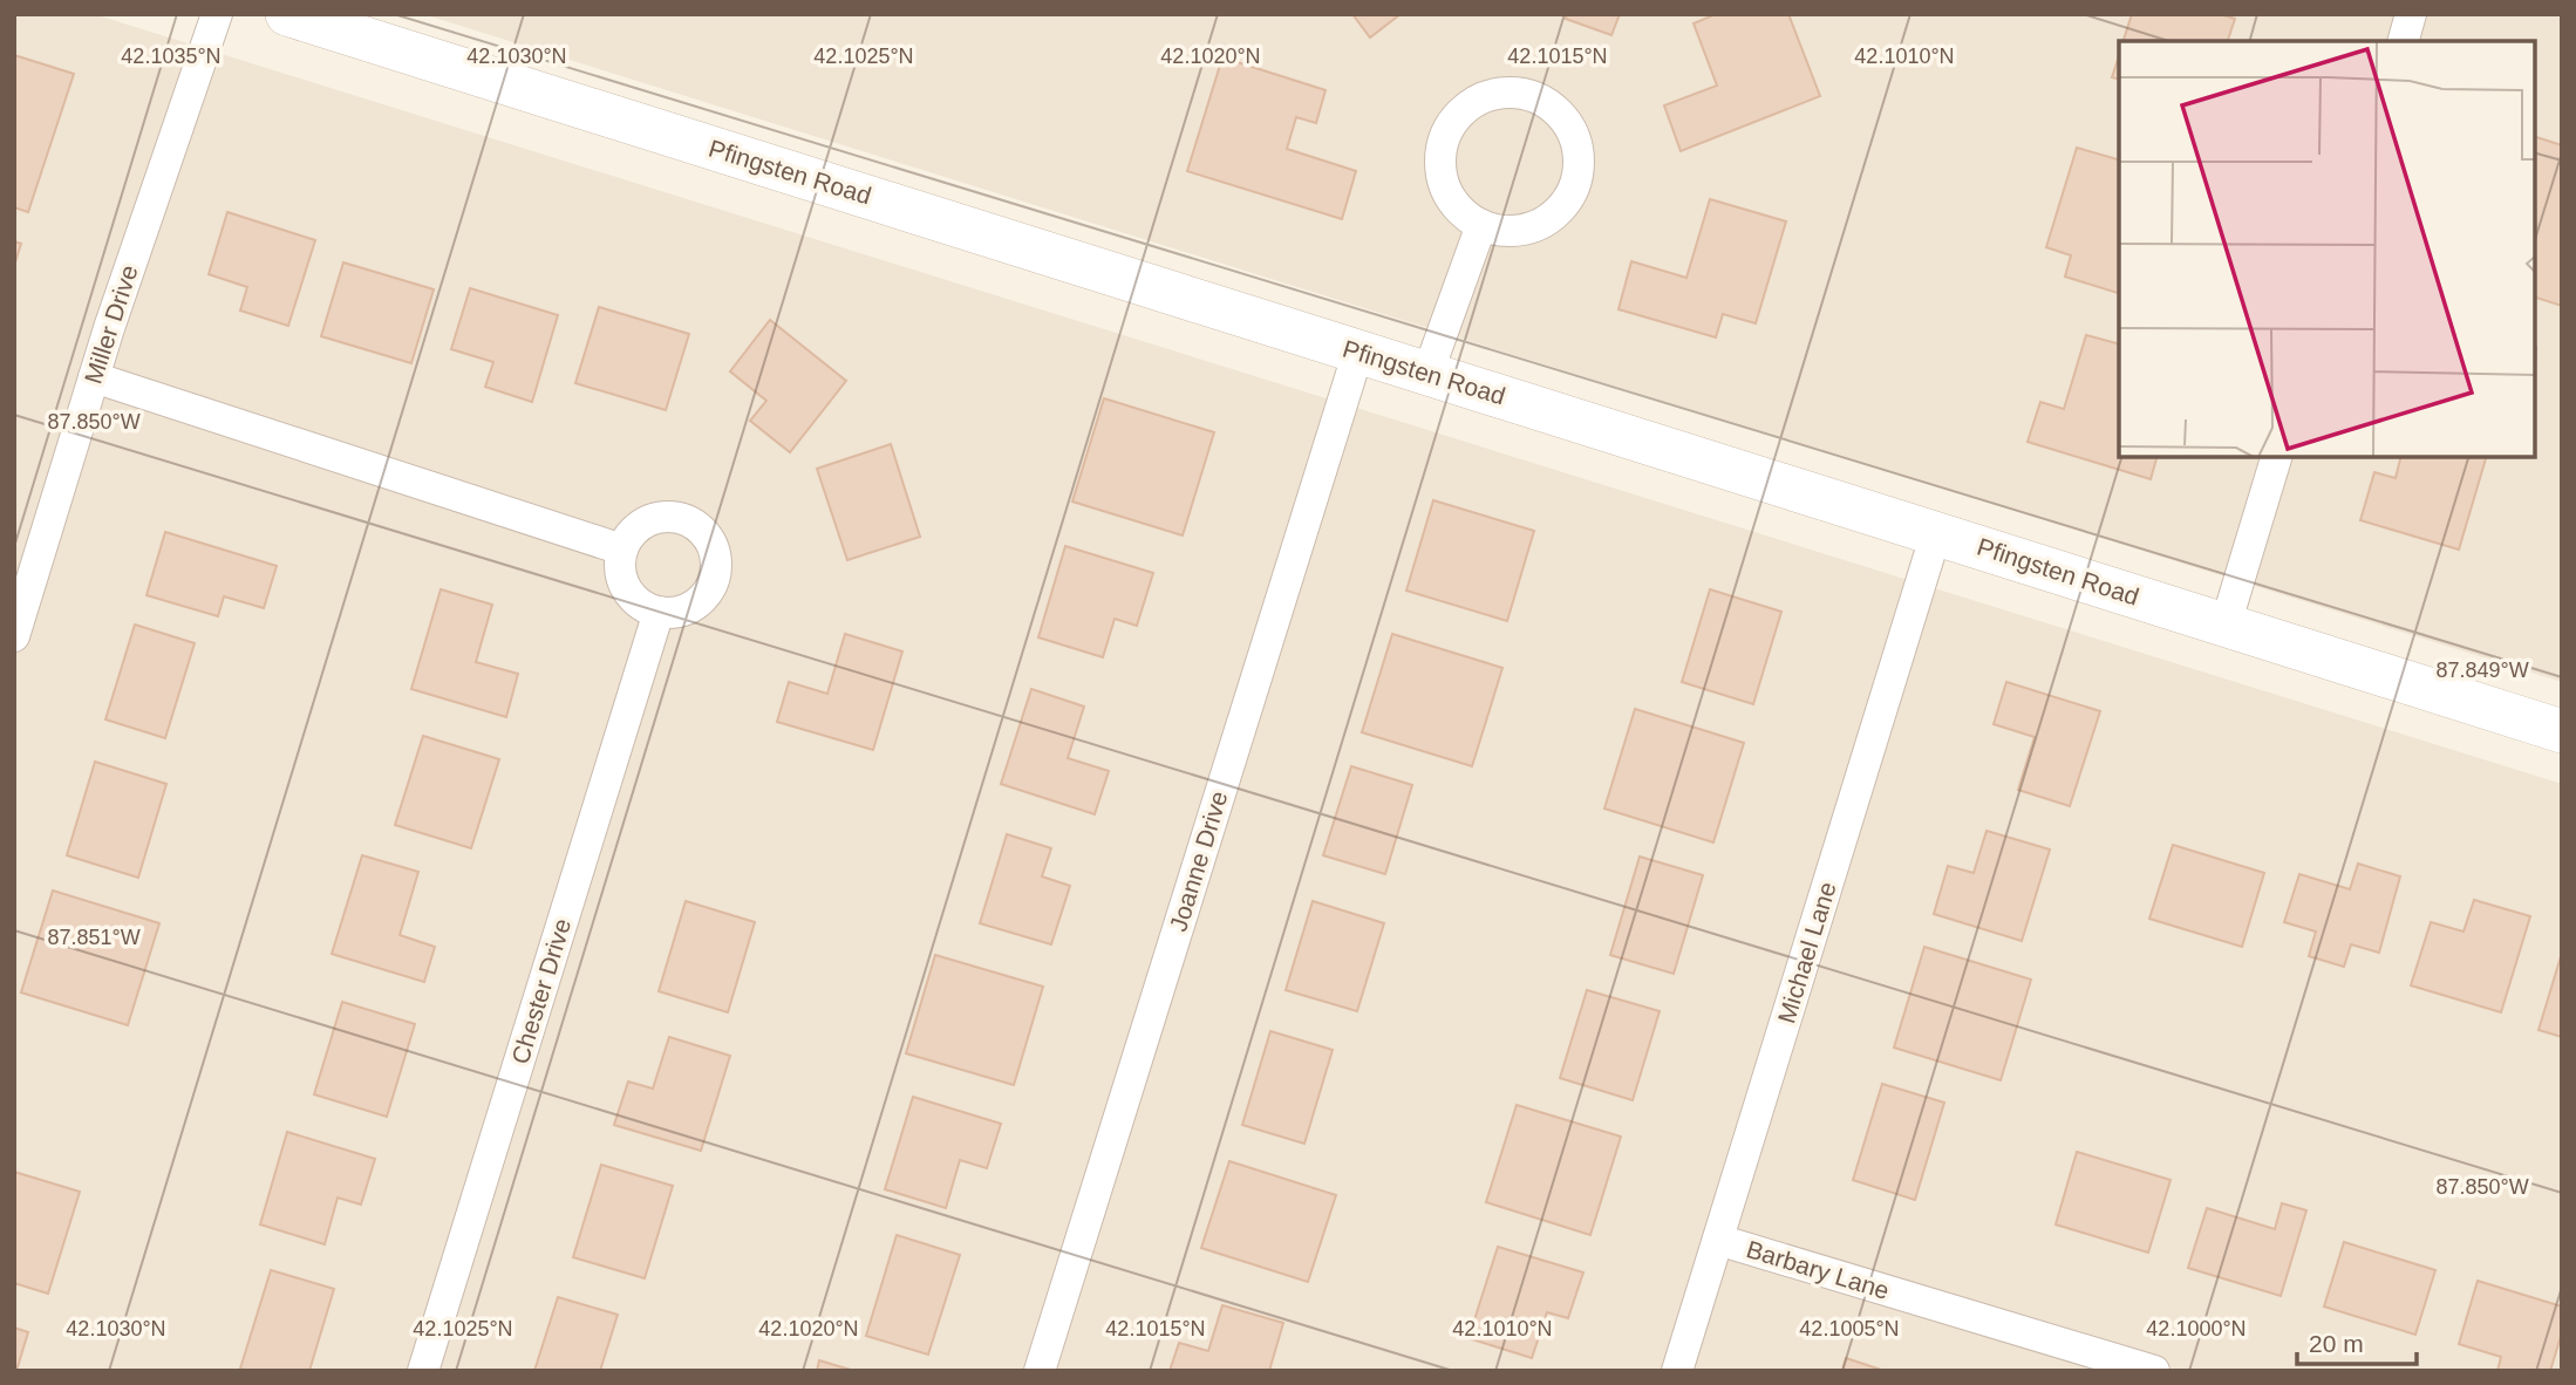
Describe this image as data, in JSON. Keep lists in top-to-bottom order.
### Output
{
  "streets": {
    "main road": ["Pfingsten Road"],
    "street": [
      "Miller Drive",
      "Joanne Drive",
      "Michael Lane",
      "Chester Drive",
      "Barbary Lane"
    ]
  },
  "crossings": [
    ["Pfingsten Road", "Joanne Drive"],
    ["Pfingsten Road", "Michael Lane"],
    ["Michael Lane", "Barbary Lane"]
  ],
  "scale_bar": "20 m",
  "coordinates": [
    "42.1035°N",
    "42.1030°N",
    "42.1025°N",
    "42.1020°N",
    "42.1015°N",
    "42.1010°N",
    "87.850°W",
    "87.849°W",
    "87.851°W",
    "42.1005°N",
    "42.1000°N"
  ]
}
